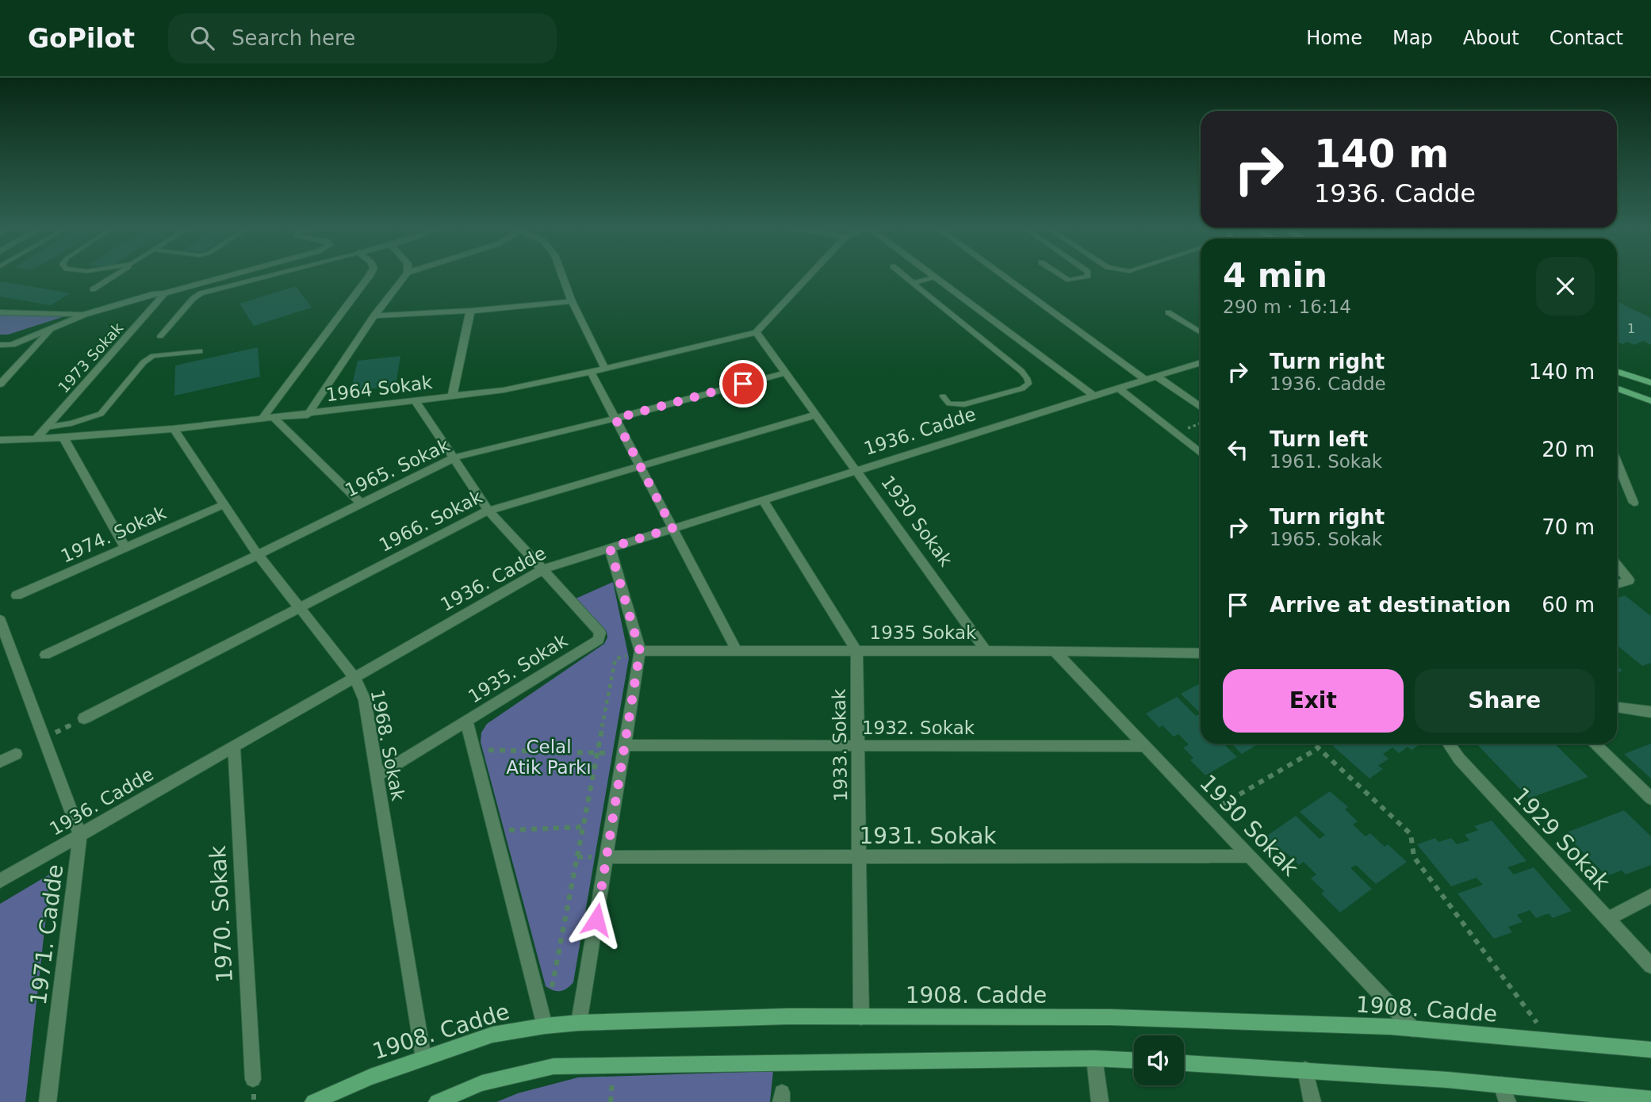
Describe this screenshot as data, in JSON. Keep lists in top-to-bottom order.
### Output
{
  "streets": {
    "main road": ["1908. Cadde"],
    "street": [
      "1973 Sokak",
      "1964 Sokak",
      "1936. Cadde",
      "1965. Sokak",
      "1966. Sokak",
      "1930 Sokak",
      "1974. Sokak",
      "1935 Sokak",
      "1935. Sokak",
      "1932. Sokak",
      "1968. Sokak",
      "1933. Sokak",
      "1931. Sokak",
      "1929 Sokak",
      "1970. Sokak",
      "1971. Cadde"
    ]
  },
  "crossings": [
    ["1973 Sokak", "1964 Sokak"],
    ["1964 Sokak", "1930 Sokak"],
    ["1964 Sokak", "1968. Sokak"],
    ["1936. Cadde", "1930 Sokak"],
    ["1936. Cadde", "1935. Sokak"],
    ["1936. Cadde", "1968. Sokak"],
    ["1936. Cadde", "1970. Sokak"],
    ["1936. Cadde", "1971. Cadde"],
    ["1965. Sokak", "1930 Sokak"],
    ["1965. Sokak", "1968. Sokak"],
    ["1966. Sokak", "1930 Sokak"],
    ["1966. Sokak", "1968. Sokak"],
    ["1930 Sokak", "1935 Sokak"],
    ["1930 Sokak", "1932. Sokak"],
    ["1930 Sokak", "1931. Sokak"],
    ["1930 Sokak", "1908. Cadde"],
    ["1974. Sokak", "1968. Sokak"],
    ["1935 Sokak", "1933. Sokak"],
    ["1935. Sokak", "1968. Sokak"],
    ["1932. Sokak", "1933. Sokak"],
    ["1968. Sokak", "1908. Cadde"],
    ["1933. Sokak", "1931. Sokak"],
    ["1933. Sokak", "1908. Cadde"]
  ],
  "parks": ["Celal Atik Parkı"],
  "house_numbers": ["1"],
  "page": {
    "header": "GoPilot",
    "search": "Search here",
    "nav": [
      "Home",
      "Map",
      "About",
      "Contact"
    ],
    "turn": ["140 m", "1936. Cadde"],
    "heading": ["4 min", "290 m · 16:14"],
    "list": [
      {
        "name": "Turn right",
        "note": "1936. Cadde",
        "value": "140 m"
      },
      {
        "name": "Turn left",
        "note": "1961. Sokak",
        "value": "20 m"
      },
      {
        "name": "Turn right",
        "note": "1965. Sokak",
        "value": "70 m"
      },
      {
        "name": "Arrive at destination",
        "value": "60 m"
      }
    ],
    "buttons": ["Exit", "Share"]
  }
}
